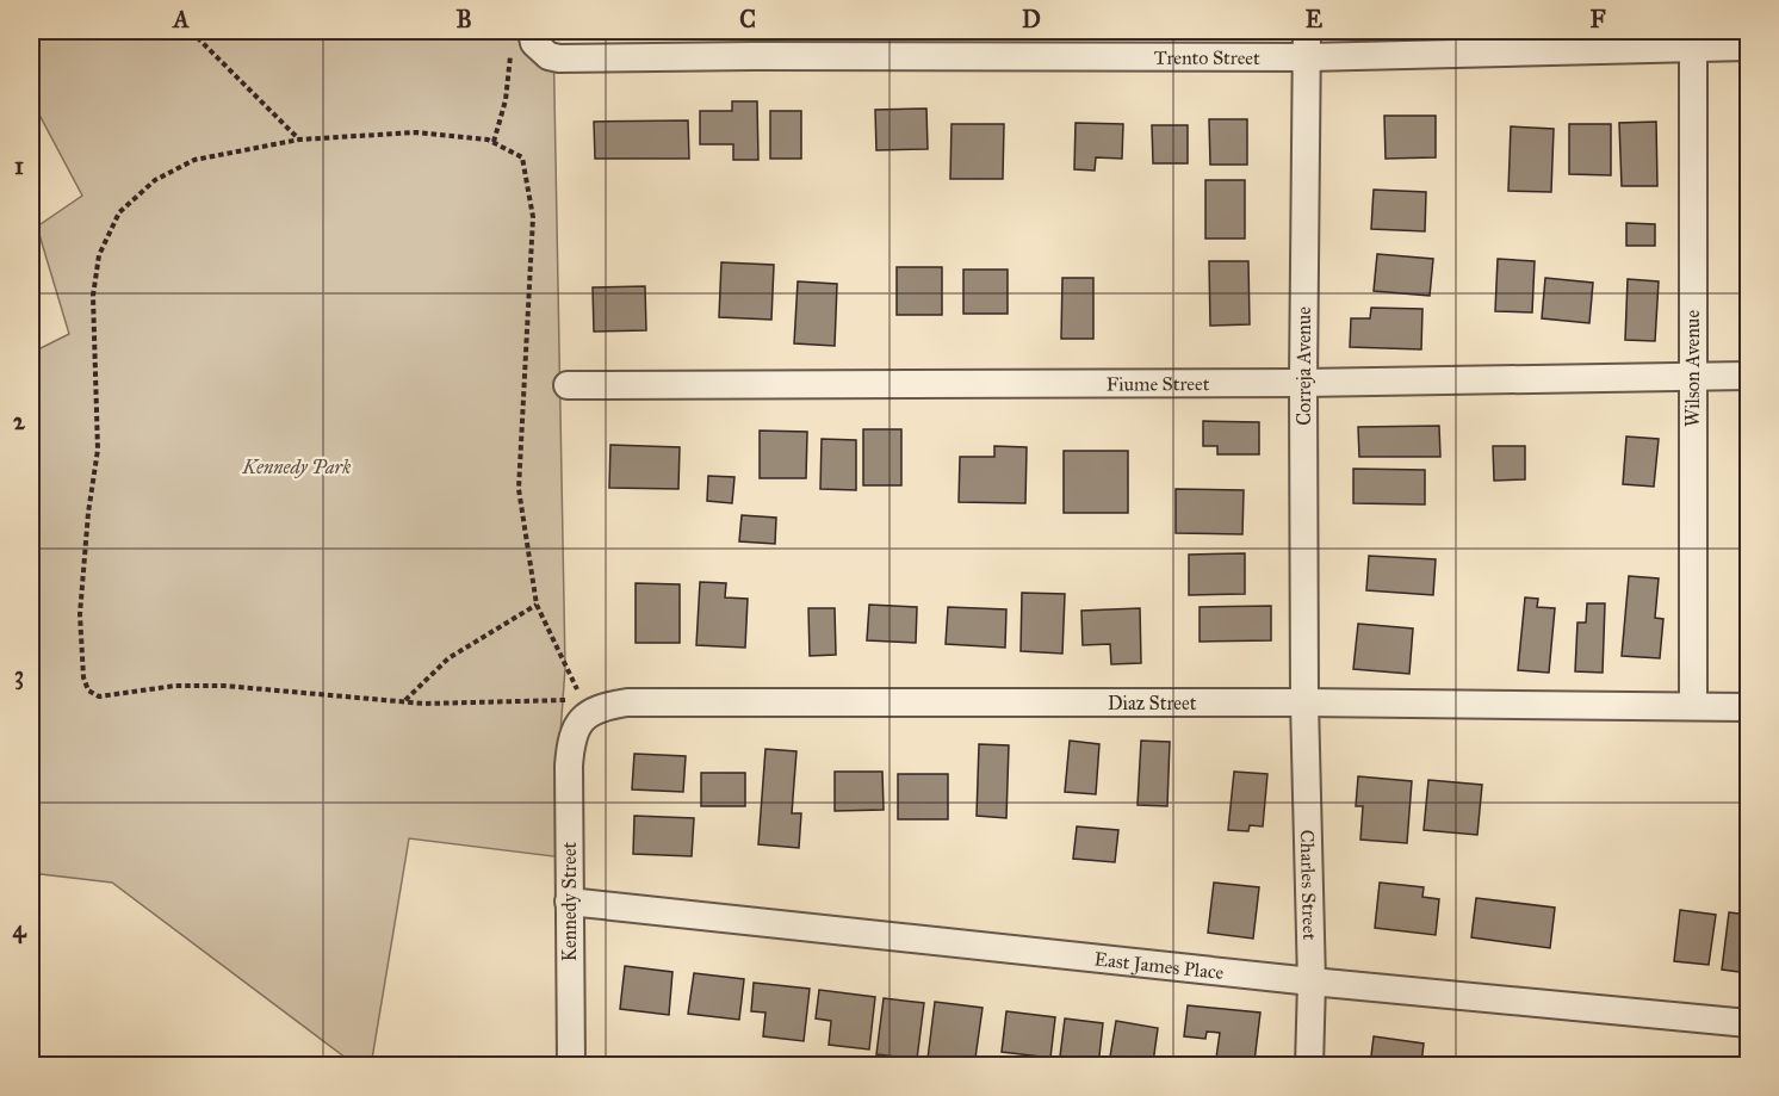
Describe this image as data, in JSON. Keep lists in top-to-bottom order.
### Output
{
  "streets": {
    "street": [
      "Trento Street",
      "Correja Avenue",
      "Wilson Avenue",
      "Fiume Street",
      "Diaz Street",
      "Charles Street",
      "Kennedy Street",
      "East James Place"
    ]
  },
  "crossings": [
    ["Trento Street", "Correja Avenue"],
    ["Trento Street", "Wilson Avenue"],
    ["Correja Avenue", "Fiume Street"],
    ["Correja Avenue", "Diaz Street"],
    ["Correja Avenue", "Charles Street"],
    ["Wilson Avenue", "Fiume Street"],
    ["Wilson Avenue", "Diaz Street"],
    ["Diaz Street", "Charles Street"],
    ["Diaz Street", "Kennedy Street"],
    ["Charles Street", "East James Place"],
    ["Kennedy Street", "East James Place"]
  ],
  "parks": ["Kennedy Park"],
  "grid": {
    "columns": [
      "A",
      "B",
      "C",
      "D",
      "E",
      "F"
    ],
    "rows": [
      "1",
      "2",
      "3",
      "4"
    ]
  }
}
